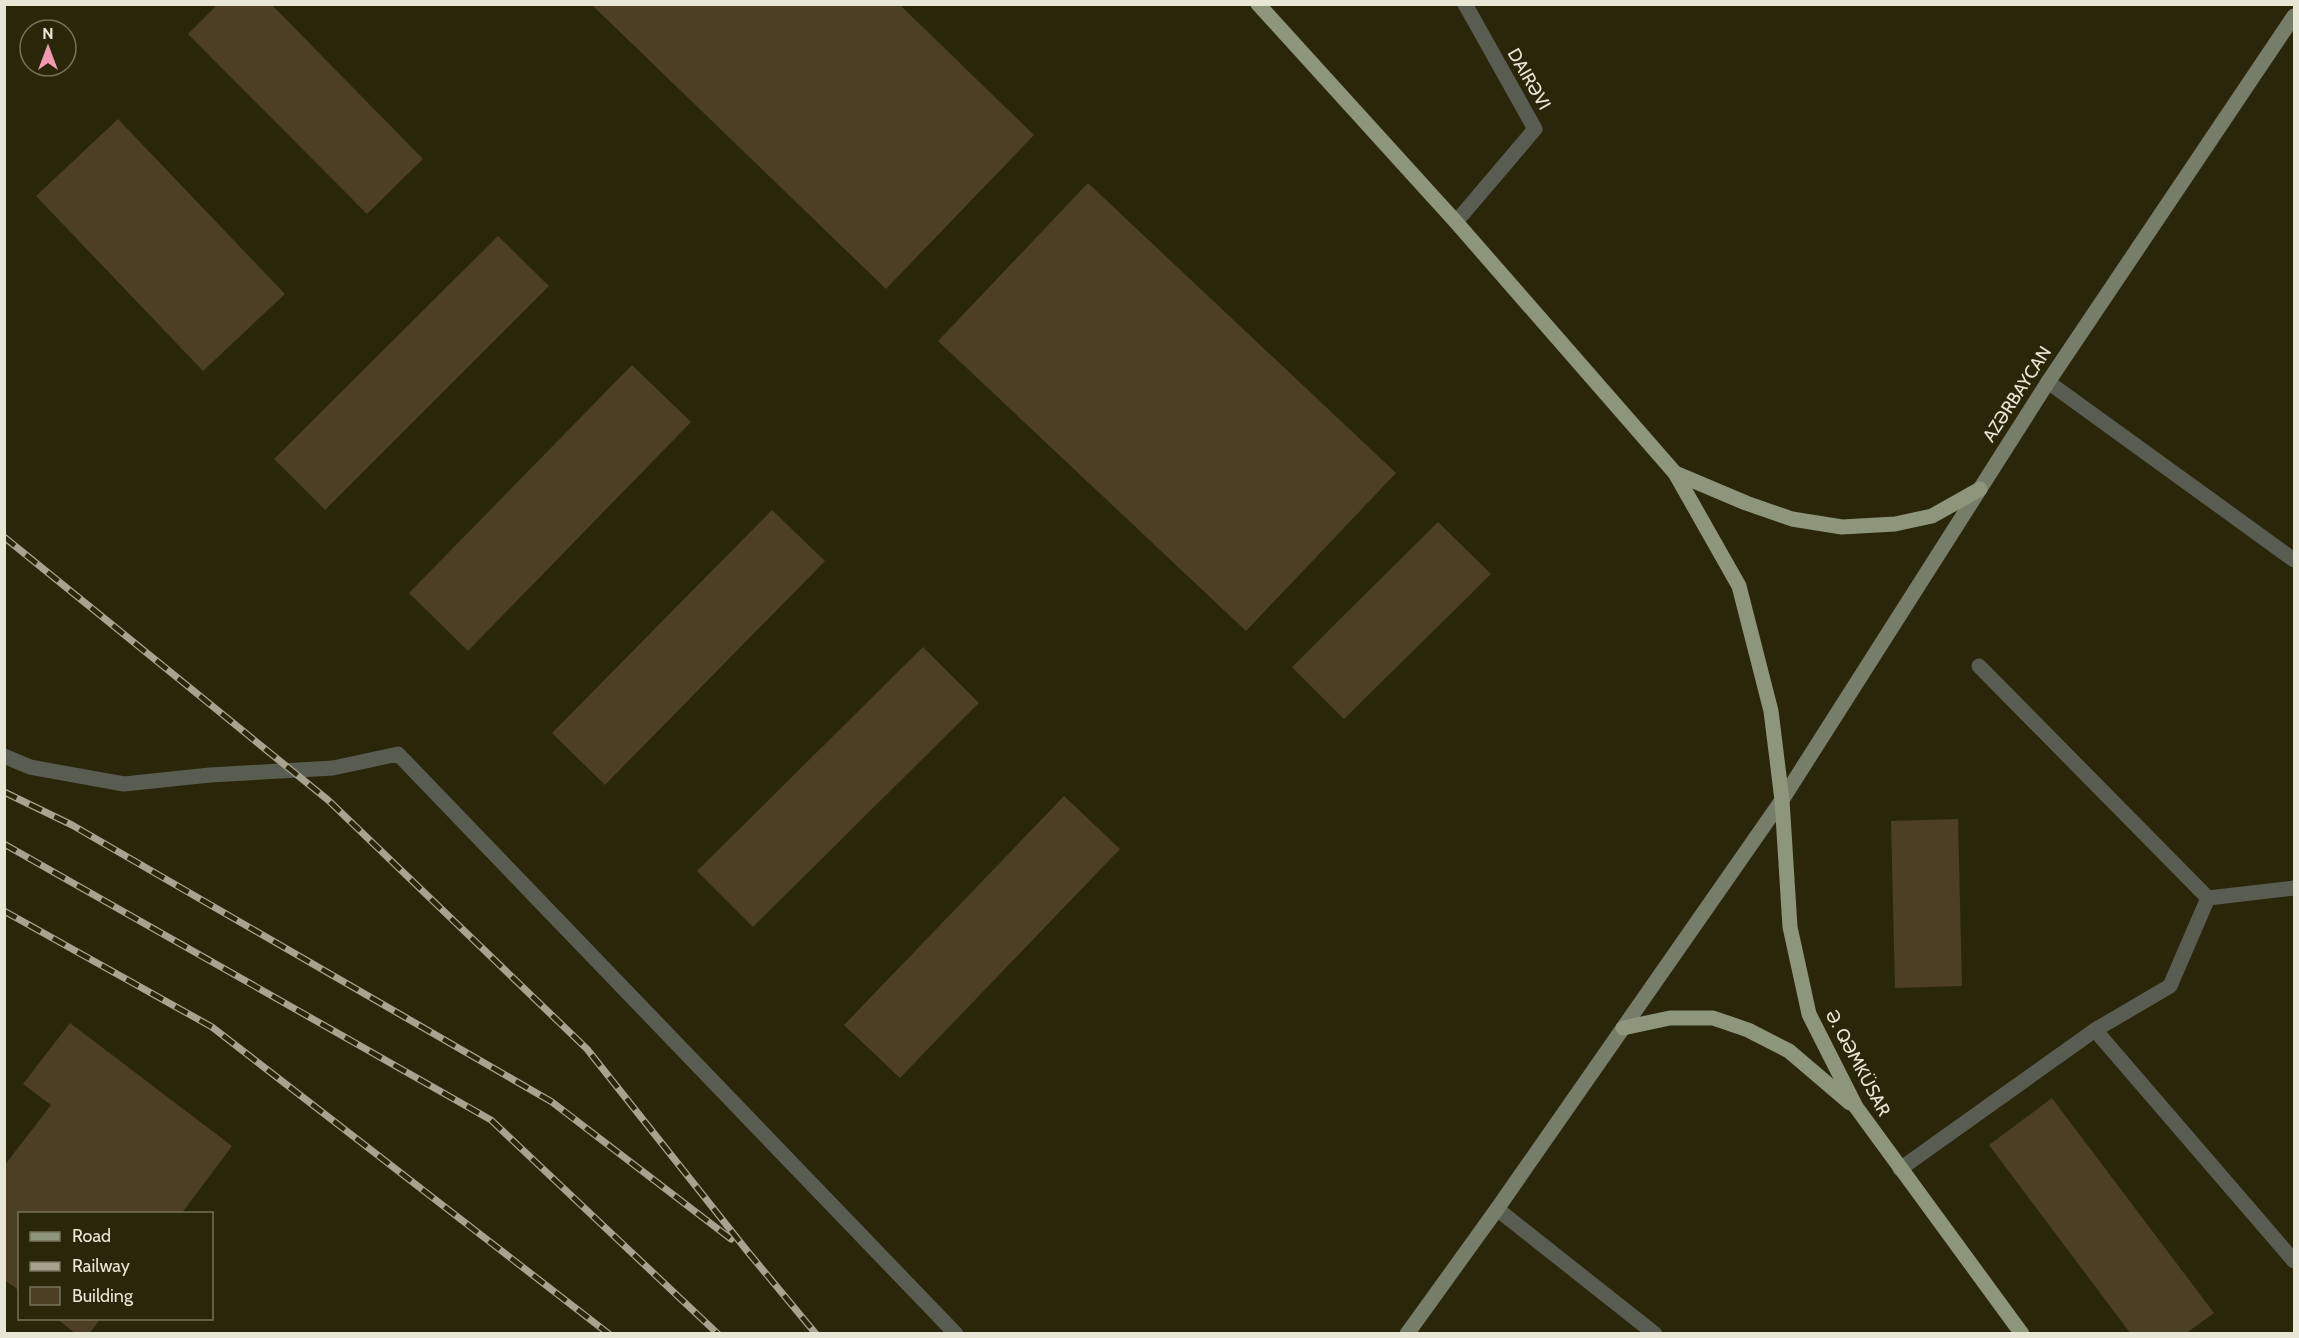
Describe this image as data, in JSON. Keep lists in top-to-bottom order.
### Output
{
  "streets": {
    "main road": ["AZƏRBAYCAN", "Ə. QƏMKÜSAR"],
    "street": ["DAIRƏVI"]
  },
  "crossings": [
    ["AZƏRBAYCAN", "Ə. QƏMKÜSAR"]
  ],
  "legend": ["Road", "Railway", "Building"],
  "north": "top"
}
